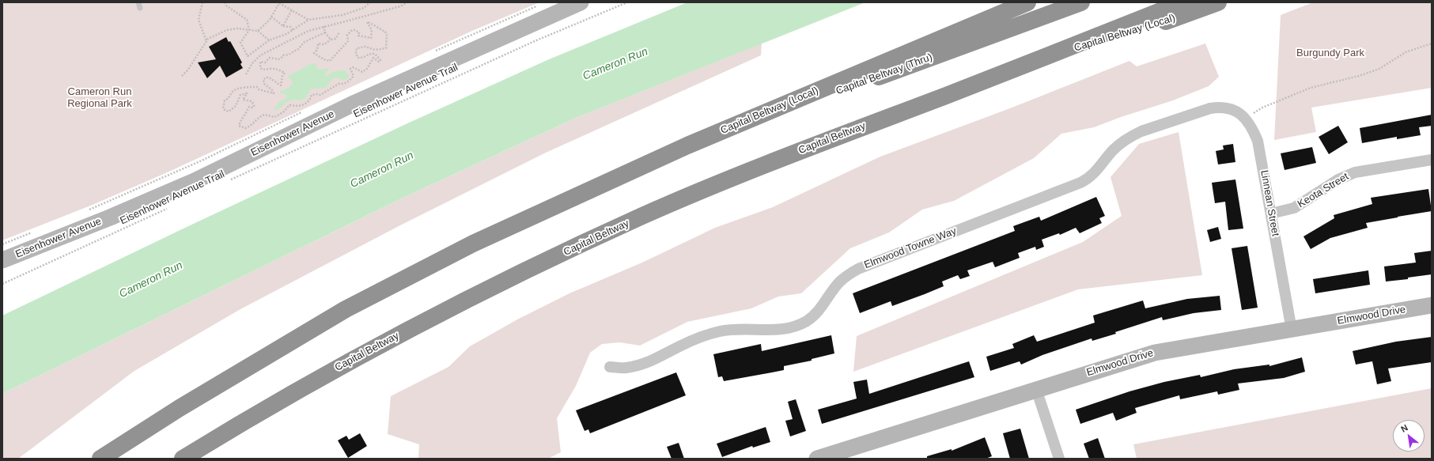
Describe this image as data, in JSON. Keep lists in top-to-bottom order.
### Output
{
  "streets": {
    "highway": ["Capital Beltway (Local)", "Capital Beltway (Thru)", "Capital Beltway"],
    "street": [
      "Eisenhower Avenue",
      "Keota Street",
      "Linnean Street",
      "Elmwood Towne Way",
      "Elmwood Drive"
    ],
    "path": ["Eisenhower Avenue Trail"]
  },
  "crossings": [
    ["Capital Beltway (Local)", "Capital Beltway (Thru)"],
    ["Capital Beltway (Local)", "Capital Beltway"],
    ["Keota Street", "Linnean Street"],
    ["Linnean Street", "Elmwood Towne Way"],
    ["Linnean Street", "Elmwood Drive"]
  ],
  "water": ["Cameron Run"],
  "parks": ["Burgundy Park", "Cameron Run Regional Park"],
  "north": "top left"
}
